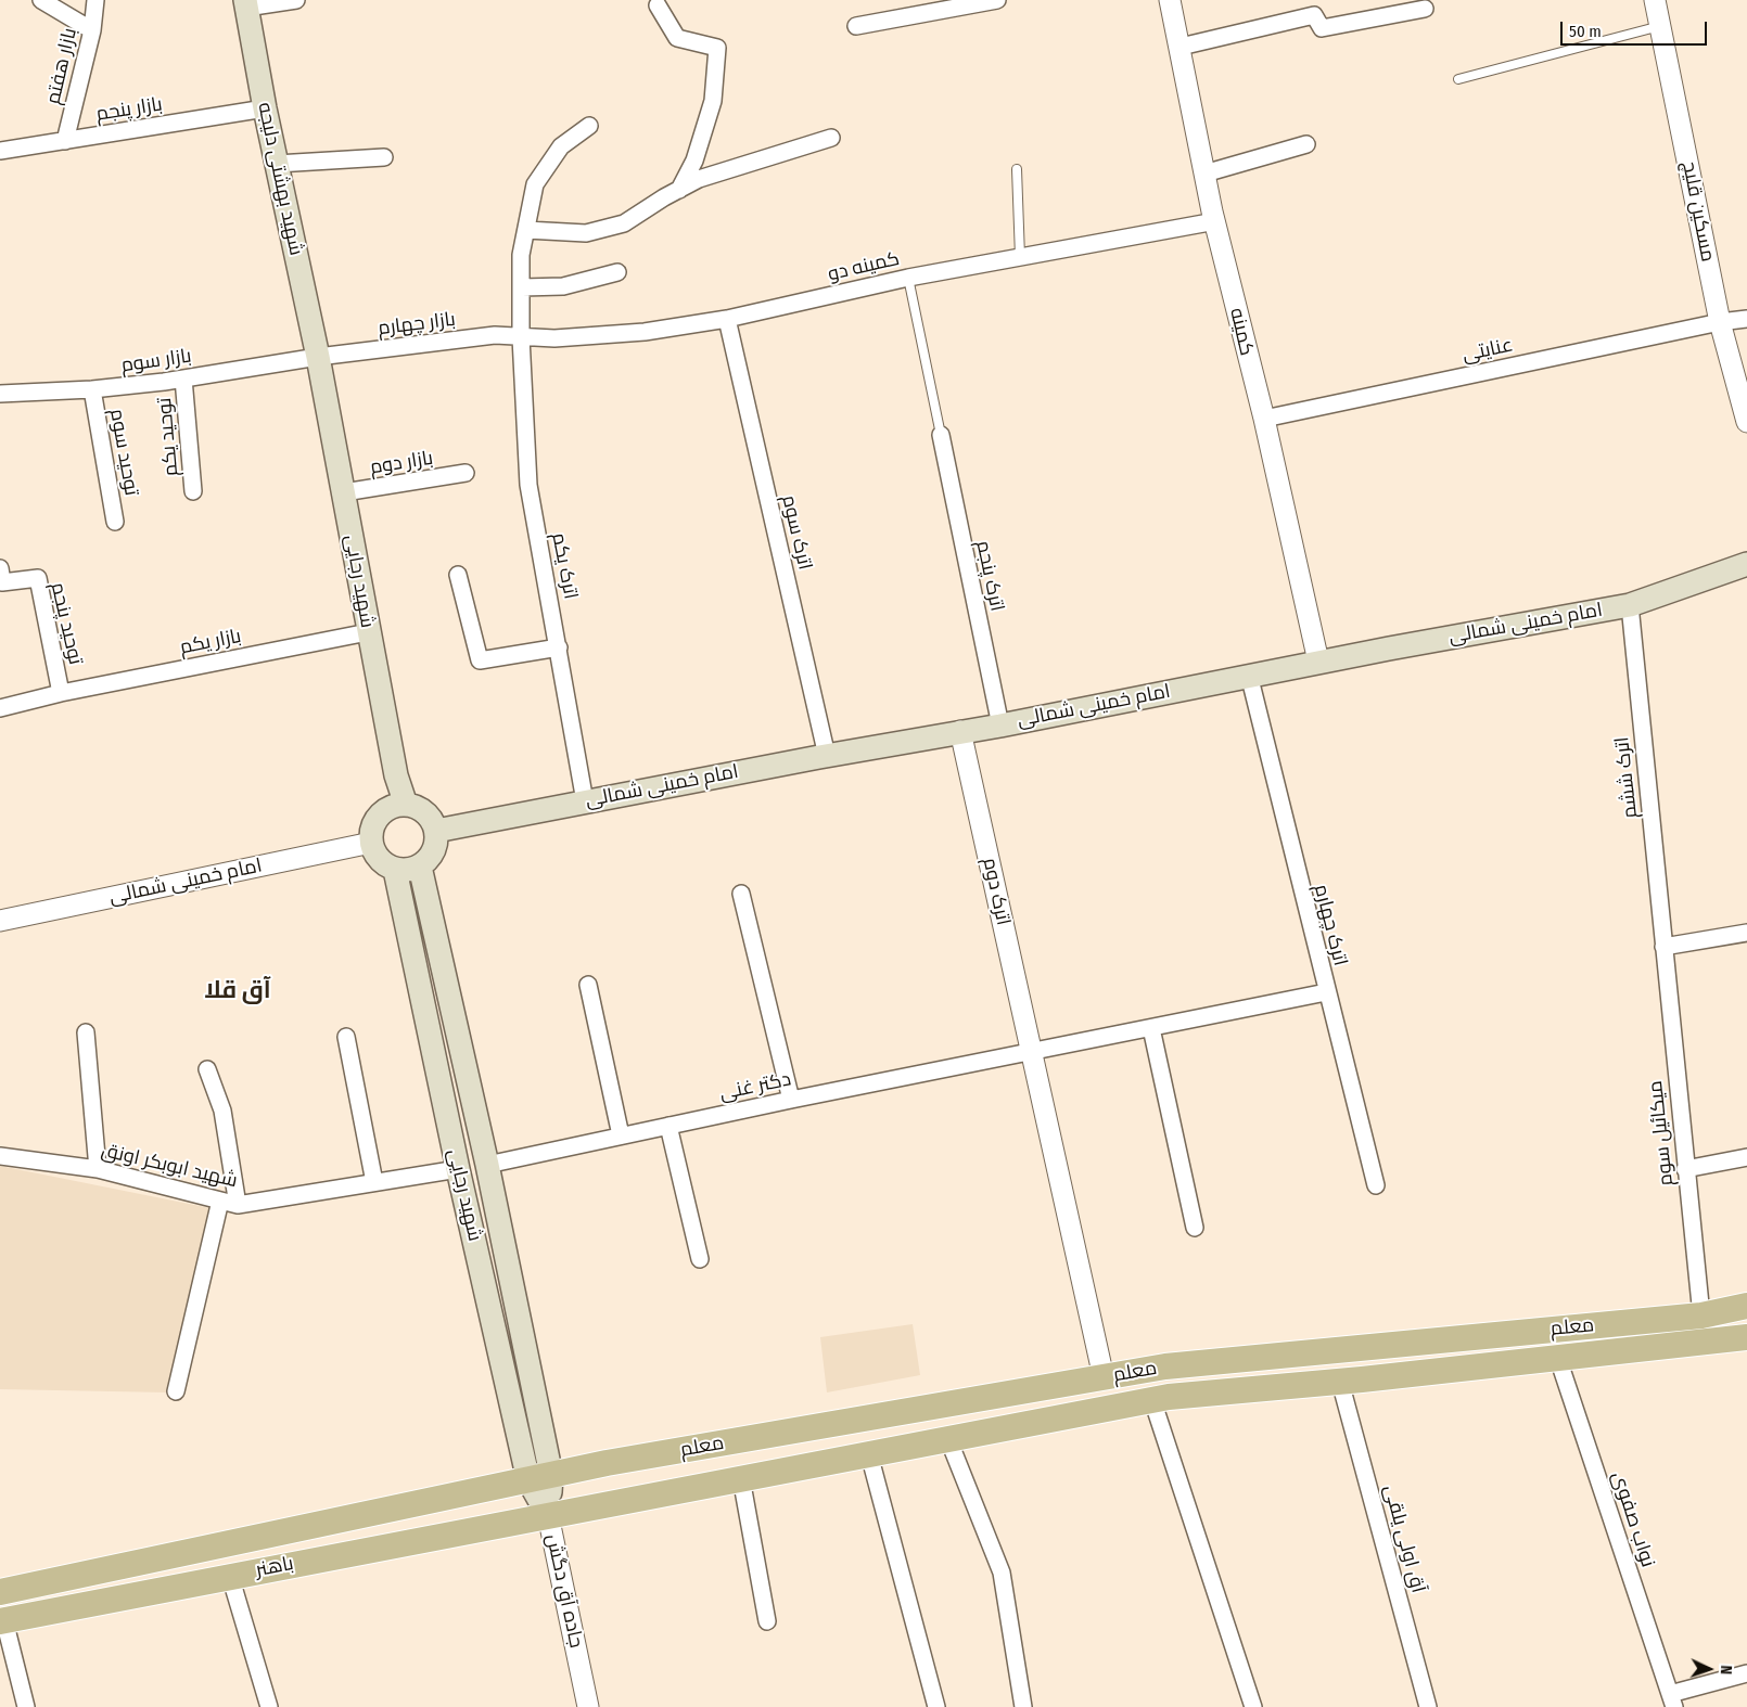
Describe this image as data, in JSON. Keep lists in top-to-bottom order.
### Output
{
  "streets": {
    "main road": [
      "شهید بهشتی دلیجه",
      "شهید رجایی",
      "امام خمینی شمالی",
      "معلم",
      "باهنر"
    ],
    "street": [
      "بازار هفتم",
      "بازار پنجم",
      "مسکین قلیچ",
      "کمینه دو",
      "بازار چهارم",
      "کمینه",
      "عنایتی",
      "بازار سوم",
      "توحید یکم",
      "توحید سوم",
      "بازار دوم",
      "اترک سوم",
      "اترک یکم",
      "اترک پنجم",
      "توحید پنجم",
      "بازار یکم",
      "اترک ششم",
      "اترک دوم",
      "اترک چهارم",
      "دکتر غنی",
      "میکائیل سوم",
      "شهید ابوبکر اونق",
      "نواب صفوی",
      "آق اولی یلقی",
      "جاده آق دگش"
    ]
  },
  "crossings": [
    ["بازار هفتم", "بازار پنجم"],
    ["بازار پنجم", "شهید بهشتی دلیجه"],
    ["شهید بهشتی دلیجه", "بازار چهارم"],
    ["شهید بهشتی دلیجه", "بازار سوم"],
    ["شهید بهشتی دلیجه", "شهید رجایی"],
    ["مسکین قلیچ", "عنایتی"],
    ["کمینه دو", "بازار چهارم"],
    ["کمینه دو", "کمینه"],
    ["کمینه دو", "اترک سوم"],
    ["کمینه دو", "اترک یکم"],
    ["بازار چهارم", "بازار سوم"],
    ["بازار چهارم", "اترک یکم"],
    ["بازار چهارم", "شهید رجایی"],
    ["کمینه", "عنایتی"],
    ["کمینه", "امام خمینی شمالی"],
    ["بازار سوم", "توحید یکم"],
    ["بازار سوم", "توحید سوم"],
    ["بازار سوم", "شهید رجایی"],
    ["بازار دوم", "شهید رجایی"],
    ["اترک سوم", "امام خمینی شمالی"],
    ["اترک یکم", "امام خمینی شمالی"],
    ["اترک پنجم", "امام خمینی شمالی"],
    ["شهید رجایی", "امام خمینی شمالی"],
    ["شهید رجایی", "بازار یکم"],
    ["شهید رجایی", "دکتر غنی"],
    ["شهید رجایی", "شهید ابوبکر اونق"],
    ["شهید رجایی", "معلم"],
    ["شهید رجایی", "باهنر"],
    ["شهید رجایی", "جاده آق دگش"],
    ["توحید پنجم", "بازار یکم"],
    ["امام خمینی شمالی", "اترک ششم"],
    ["امام خمینی شمالی", "اترک دوم"],
    ["امام خمینی شمالی", "اترک چهارم"],
    ["اترک ششم", "میکائیل سوم"],
    ["اترک دوم", "دکتر غنی"],
    ["اترک دوم", "معلم"],
    ["اترک چهارم", "دکتر غنی"],
    ["میکائیل سوم", "معلم"],
    ["معلم", "نواب صفوی"],
    ["معلم", "آق اولی یلقی"],
    ["معلم", "باهنر"],
    ["معلم", "جاده آق دگش"],
    ["باهنر", "جاده آق دگش"]
  ],
  "districts": ["آق قلا"],
  "scale_bar": "50 m",
  "north": "right"
}
